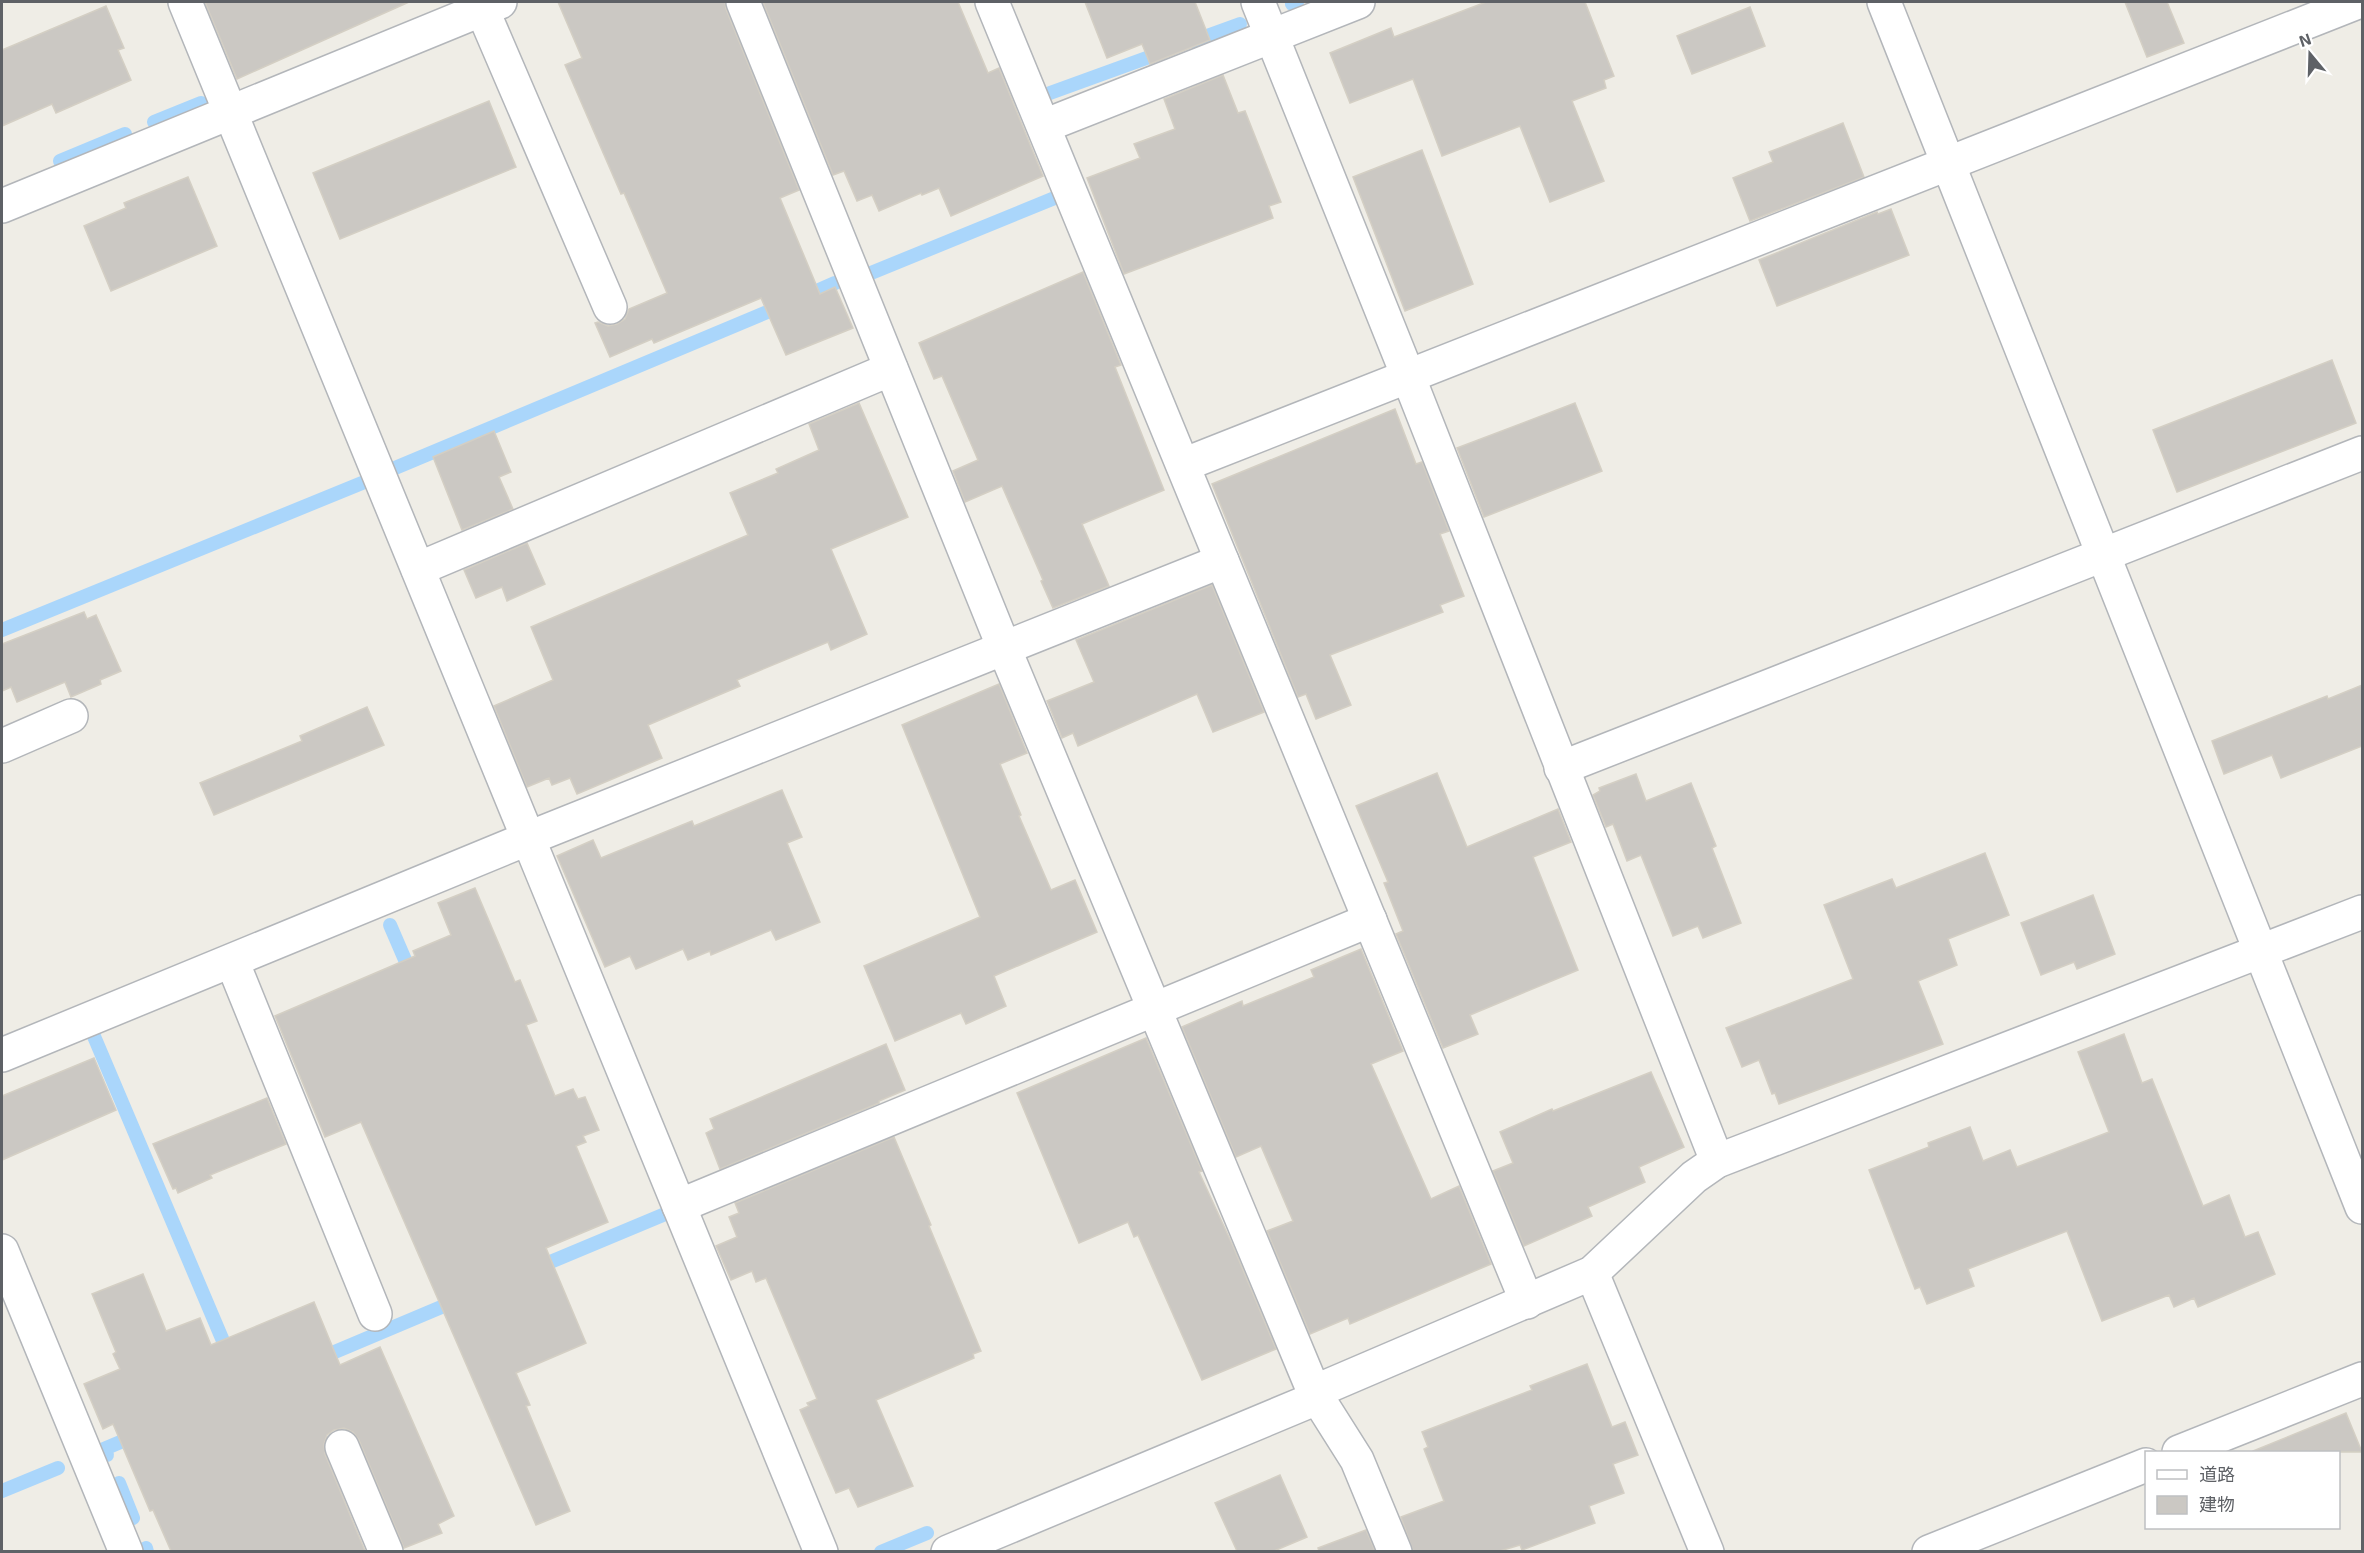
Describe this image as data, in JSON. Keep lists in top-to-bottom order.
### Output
{
  "legend": ["道路", "建物"],
  "north": "top"
}
